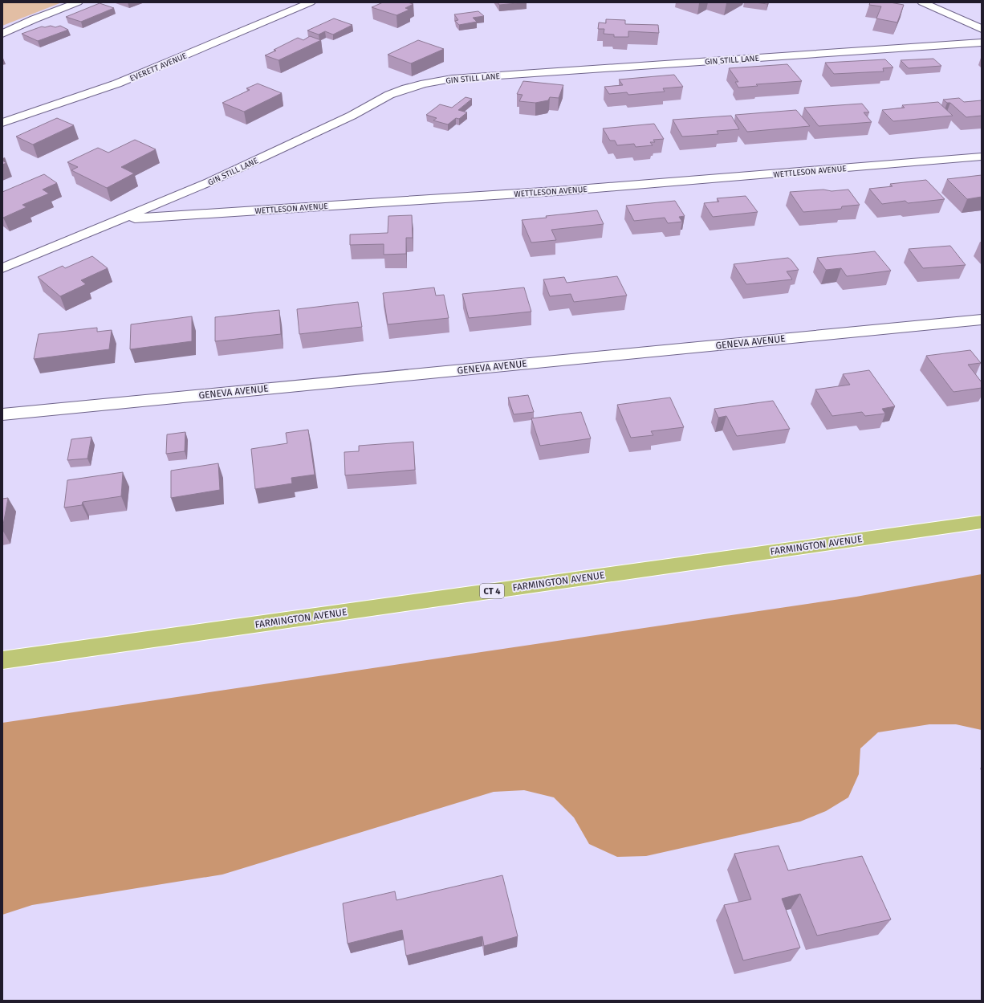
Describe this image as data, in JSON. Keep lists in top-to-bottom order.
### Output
{
  "streets": {
    "main road": ["FARMINGTON AVENUE", "CT 4"],
    "street": [
      "GIN STILL LANE",
      "EVERETT AVENUE",
      "WETTLESON AVENUE",
      "GENEVA AVENUE"
    ]
  },
  "crossings": [
    ["GIN STILL LANE", "WETTLESON AVENUE"]
  ]
}
